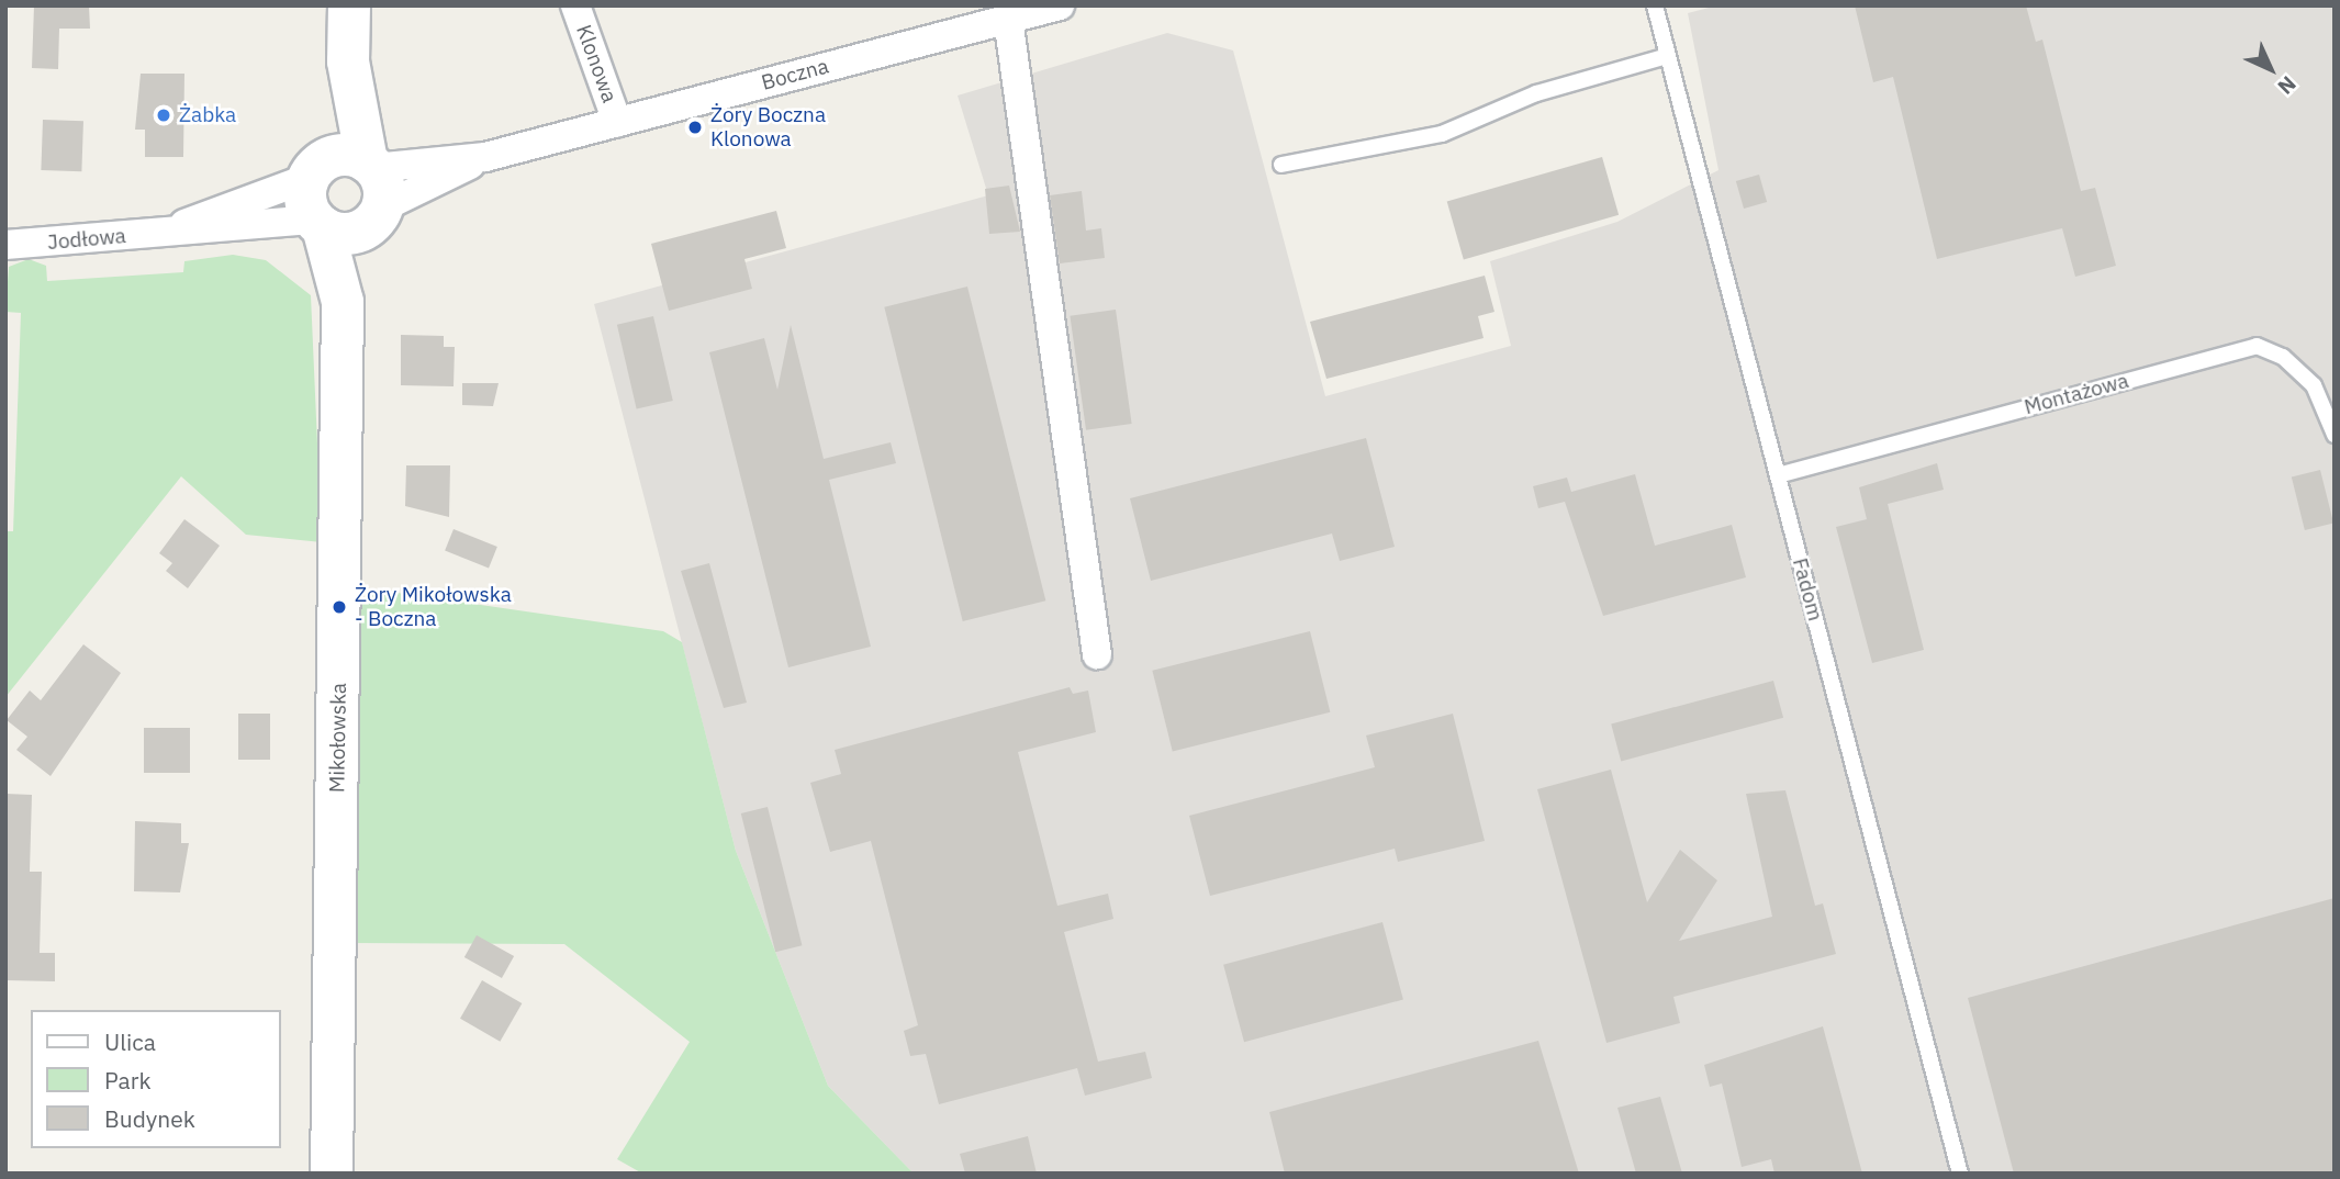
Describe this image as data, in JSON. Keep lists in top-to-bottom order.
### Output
{
  "streets": {
    "street": [
      "Klonowa",
      "Boczna",
      "Jodłowa",
      "Mikołowska"
    ],
    "lane": ["Montażowa", "Fadom"]
  },
  "crossings": [
    ["Klonowa", "Boczna"],
    ["Boczna", "Jodłowa"],
    ["Boczna", "Mikołowska"],
    ["Jodłowa", "Mikołowska"],
    ["Montażowa", "Fadom"]
  ],
  "places": ["Żabka", "Żory Boczna Klonowa", "Żory Mikołowska - Boczna"],
  "legend": ["Ulica", "Park", "Budynek"],
  "north": "bottom right"
}
